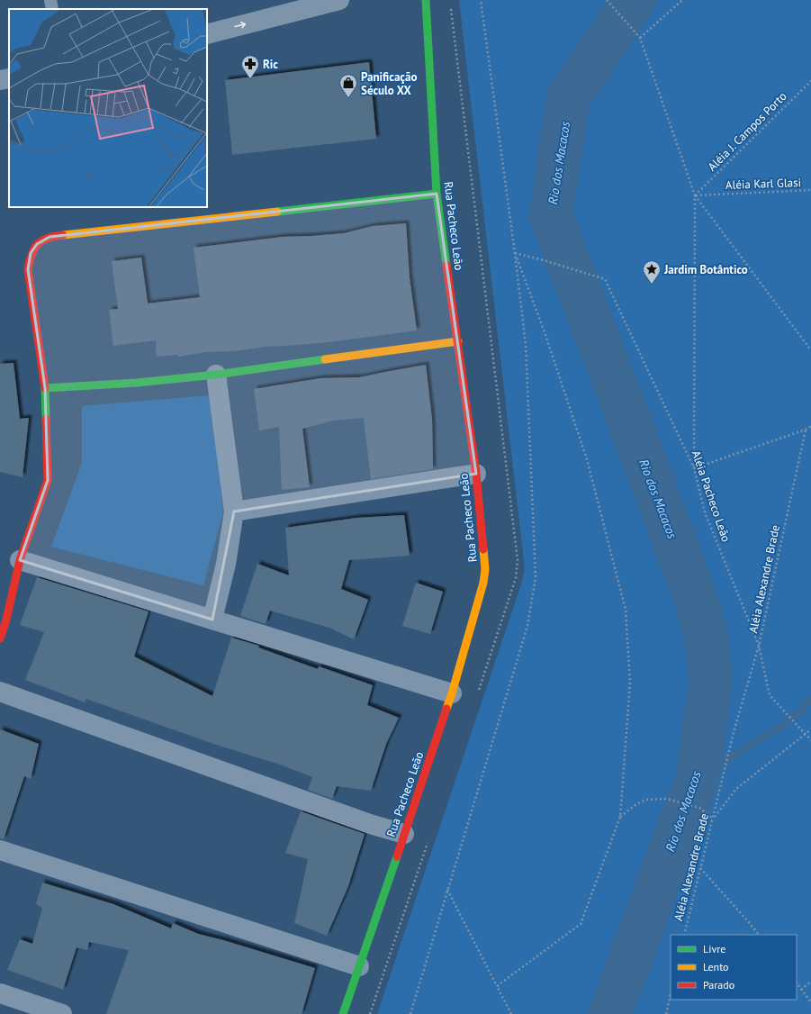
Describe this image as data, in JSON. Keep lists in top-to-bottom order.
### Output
{
  "streets": {
    "street": ["Rua Pacheco Leão"],
    "path": [
      "Aléia J. Campos Porto",
      "Aléia Karl Glasi",
      "Aléia Pacheco Leão",
      "Aléia Alexandre Brade"
    ]
  },
  "crossings": [
    ["Aléia J. Campos Porto", "Aléia Karl Glasi"],
    ["Aléia Pacheco Leão", "Aléia Alexandre Brade"]
  ],
  "water": ["Rio dos Macacos"],
  "places": {
    "pharmacy": ["Ric"],
    "shop": ["Panificação Século XX"],
    "place": ["Jardim Botântico"]
  },
  "legend": ["Livre", "Lento", "Parado"]
}
